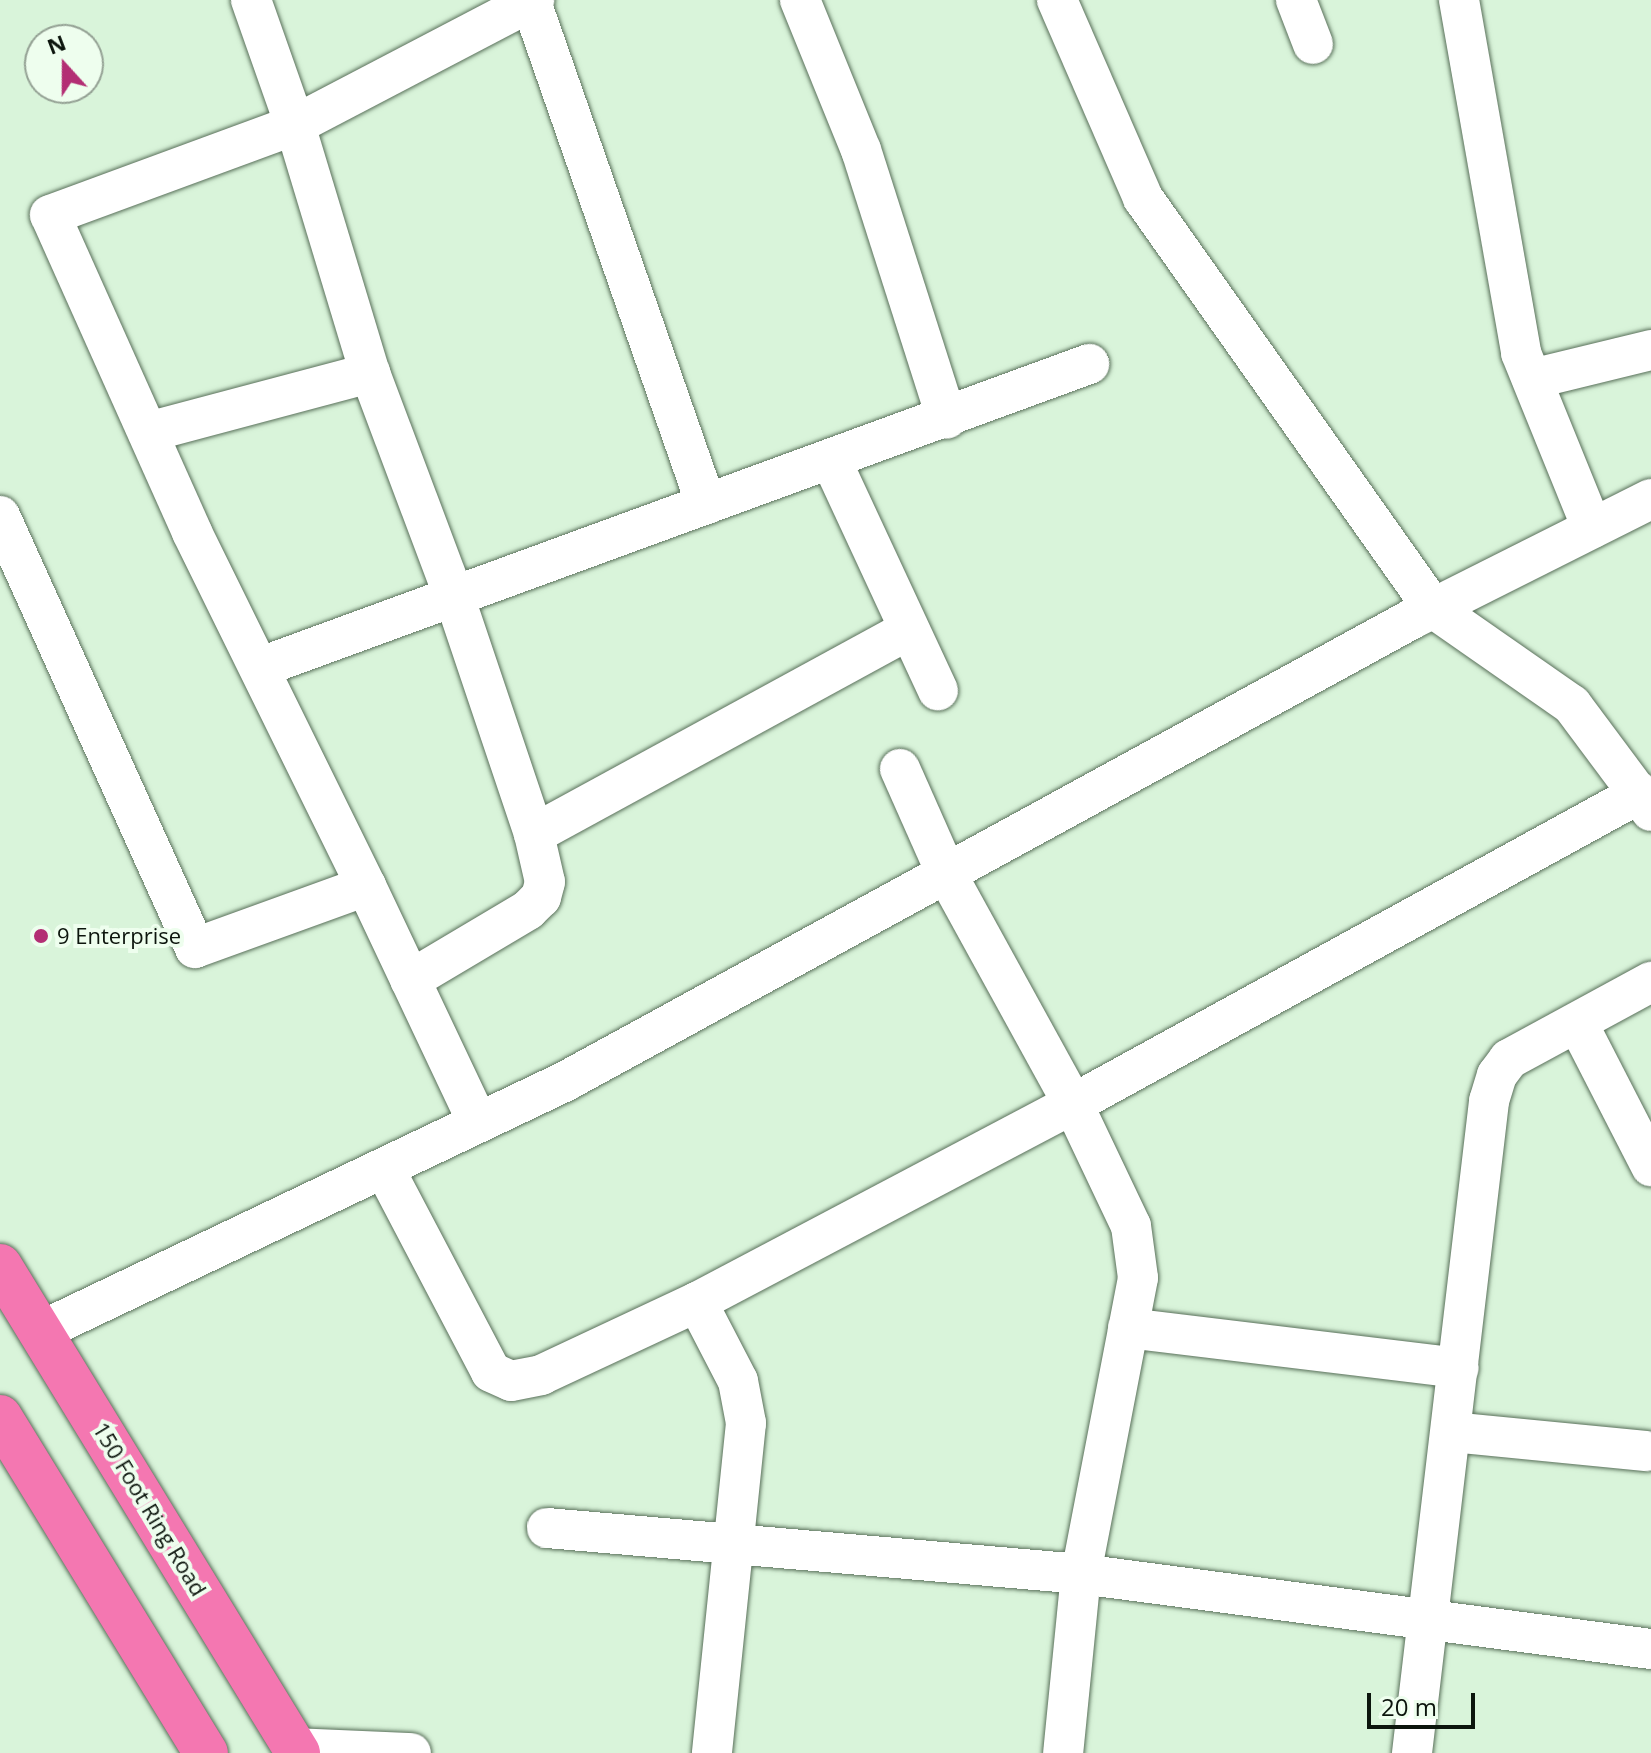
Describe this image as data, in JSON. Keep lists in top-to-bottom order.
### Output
{
  "streets": {
    "highway": ["150 Foot Ring Road"]
  },
  "places": ["9 Enterprise"],
  "scale_bar": "20 m",
  "north": "top"
}
